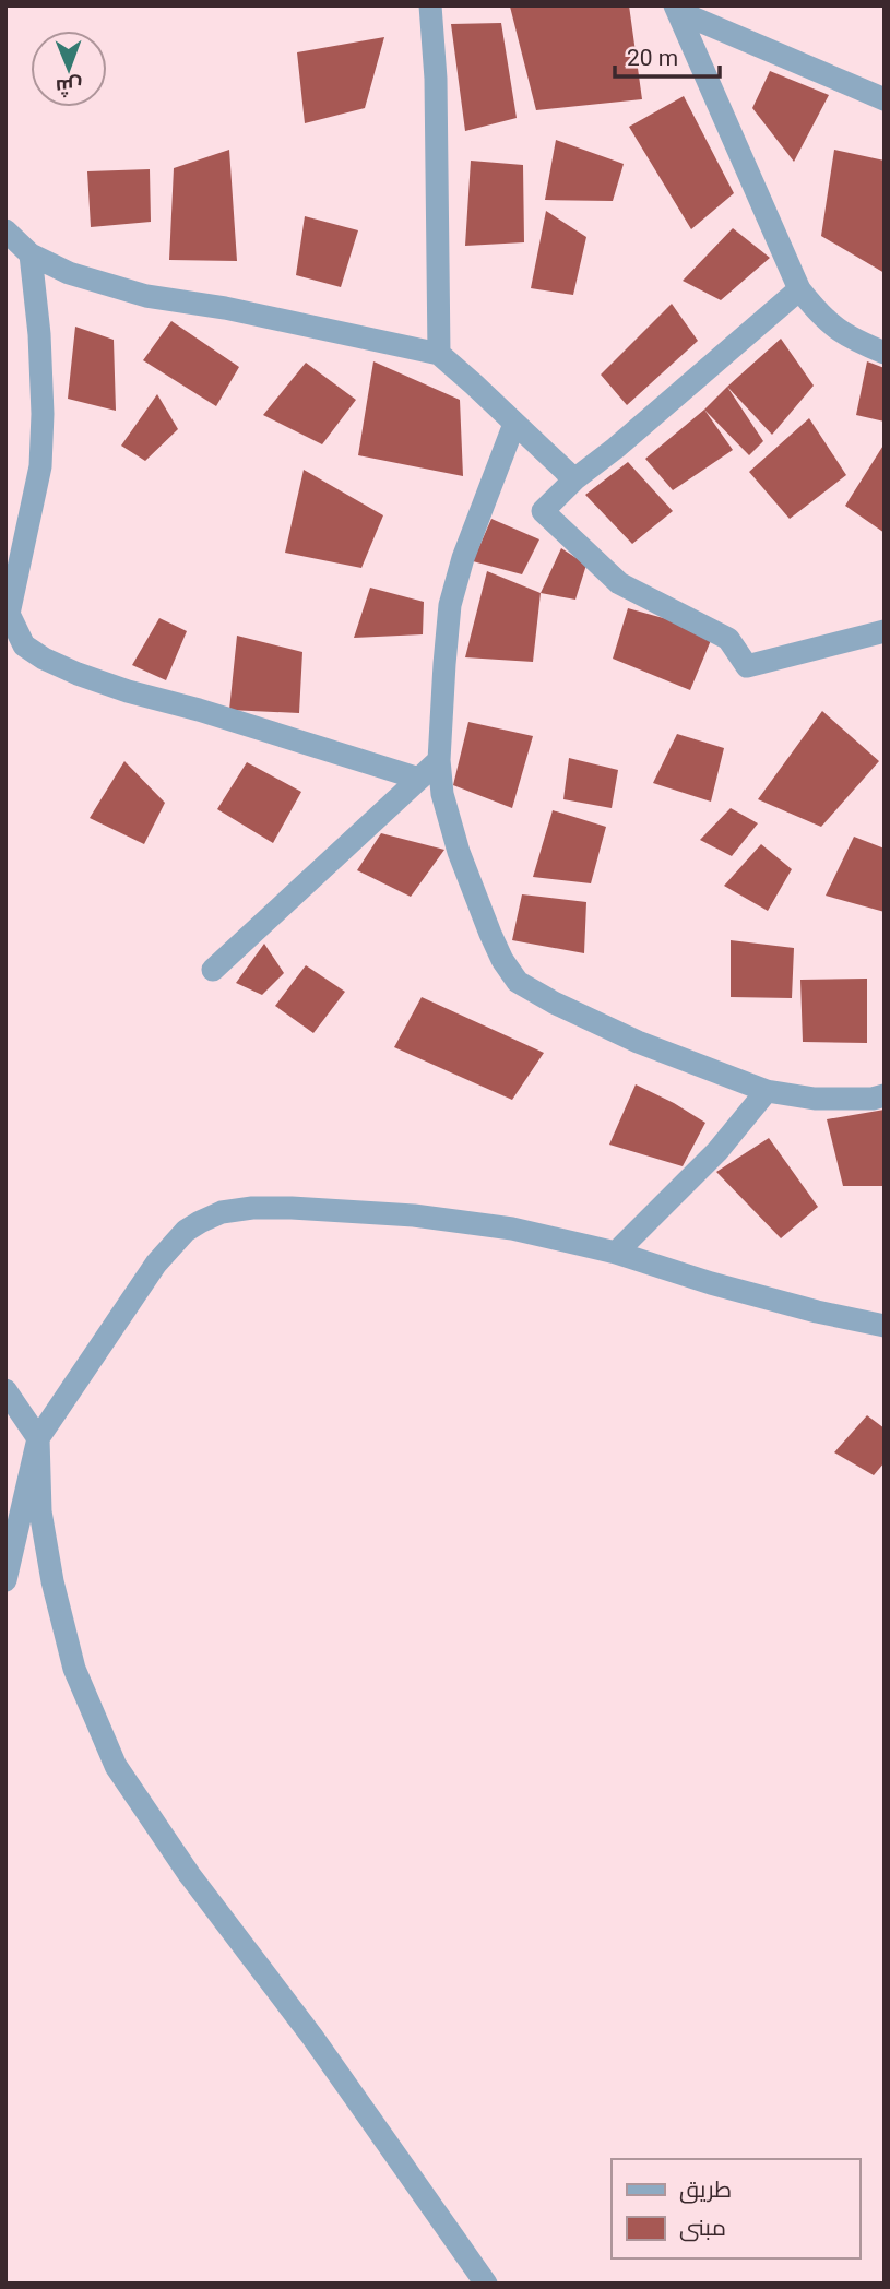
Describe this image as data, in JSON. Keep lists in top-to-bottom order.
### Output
{
  "legend": ["طريق", "مبنى"],
  "scale_bar": "20 m",
  "north": "bottom"
}
